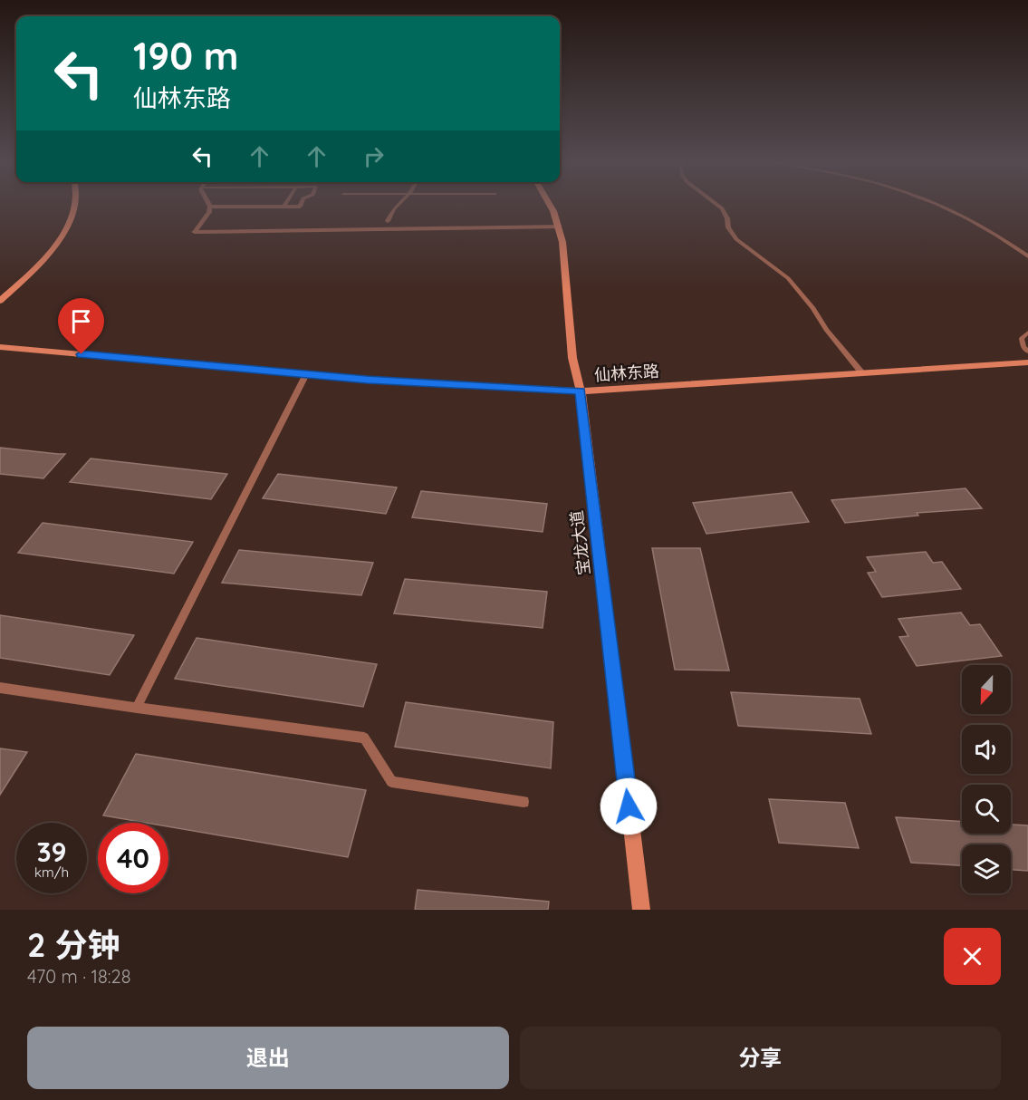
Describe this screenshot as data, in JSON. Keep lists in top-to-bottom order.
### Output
{
  "streets": {
    "street": ["仙林东路", "宝龙大道"]
  },
  "crossings": [
    ["仙林东路", "宝龙大道"]
  ],
  "north": "bottom",
  "page": {
    "turn": ["190 m", "仙林东路"],
    "speed": "39 km/h",
    "limit": "40",
    "heading": ["2 分钟", "470 m · 18:28"],
    "buttons": ["退出", "分享"]
  }
}
